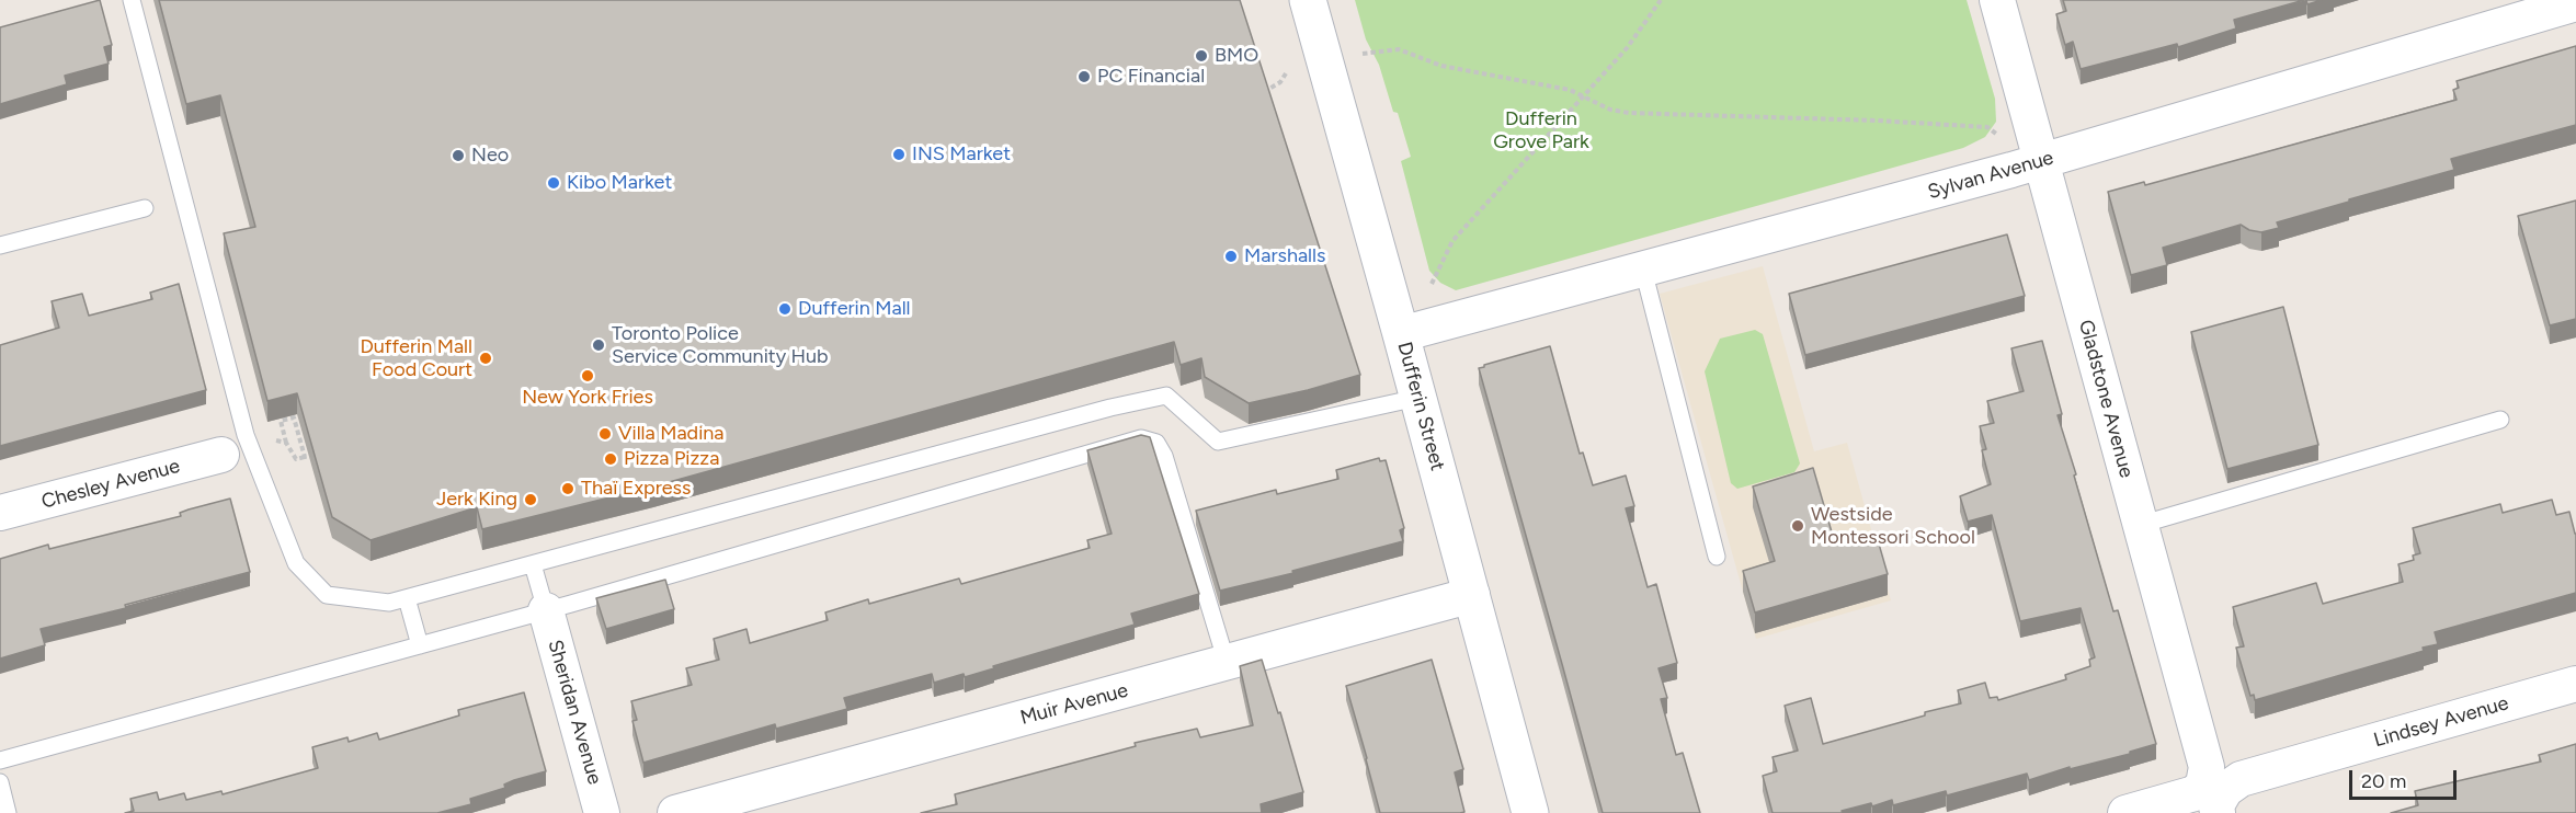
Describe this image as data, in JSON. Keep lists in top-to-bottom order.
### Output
{
  "streets": {
    "main road": ["Dufferin Street"],
    "street": [
      "Sylvan Avenue",
      "Gladstone Avenue",
      "Chesley Avenue",
      "Muir Avenue",
      "Sheridan Avenue",
      "Lindsey Avenue"
    ]
  },
  "crossings": [
    ["Sylvan Avenue", "Gladstone Avenue"],
    ["Sylvan Avenue", "Dufferin Street"],
    ["Gladstone Avenue", "Lindsey Avenue"],
    ["Dufferin Street", "Muir Avenue"]
  ],
  "parks": ["Dufferin Grove Park"],
  "places": [
    "BMO",
    "PC Financial",
    "INS Market",
    "Neo",
    "Kibo Market",
    "Marshalls",
    "Dufferin Mall",
    "Toronto Police Service Community Hub",
    "Dufferin Mall Food Court",
    "New York Fries",
    "Villa Madina",
    "Pizza Pizza",
    "Thaï Express",
    "Jerk King",
    "Westside Montessori School"
  ],
  "scale_bar": "20 m"
}
